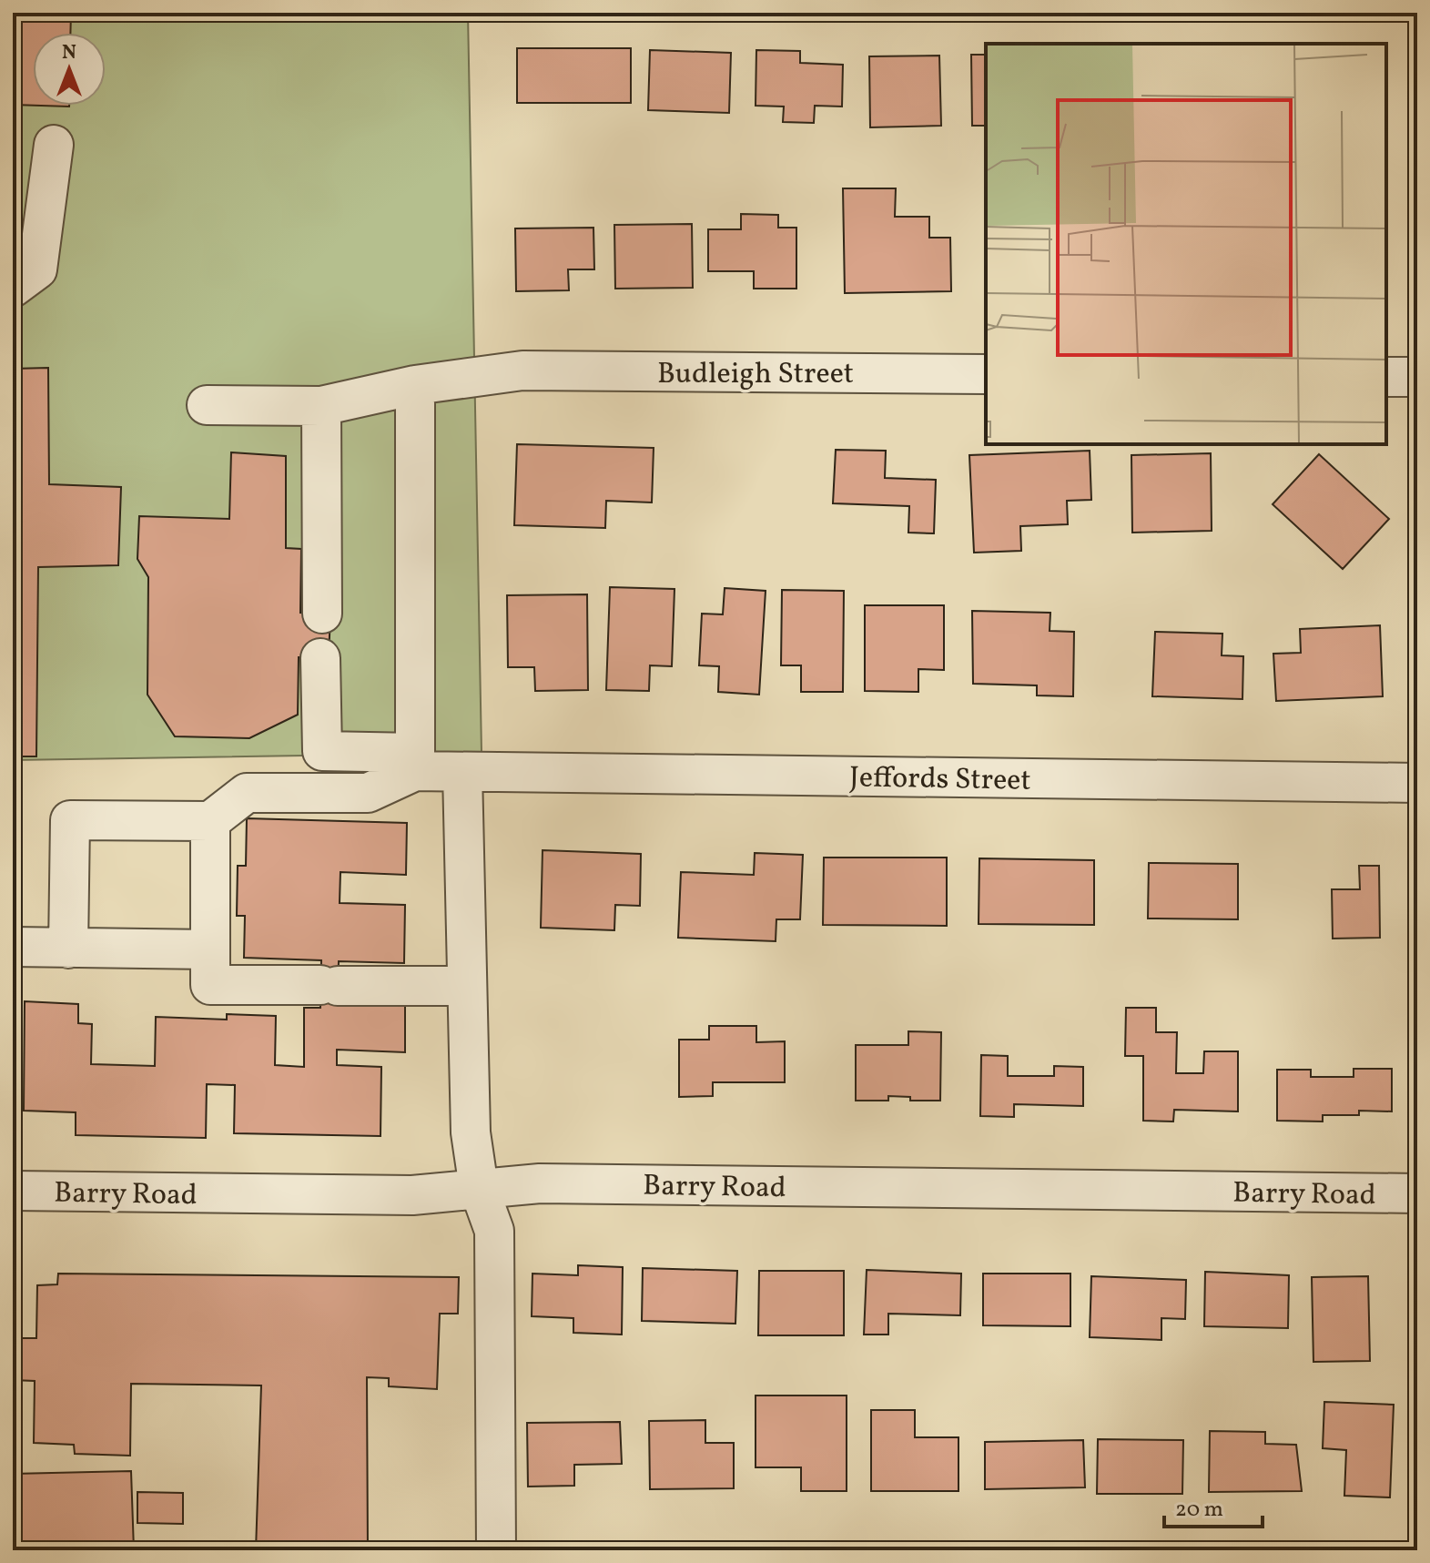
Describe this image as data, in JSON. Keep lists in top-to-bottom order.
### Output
{
  "streets": {
    "street": ["Budleigh Street", "Jeffords Street", "Barry Road"]
  },
  "scale_bar": "20 m",
  "north": "top"
}
